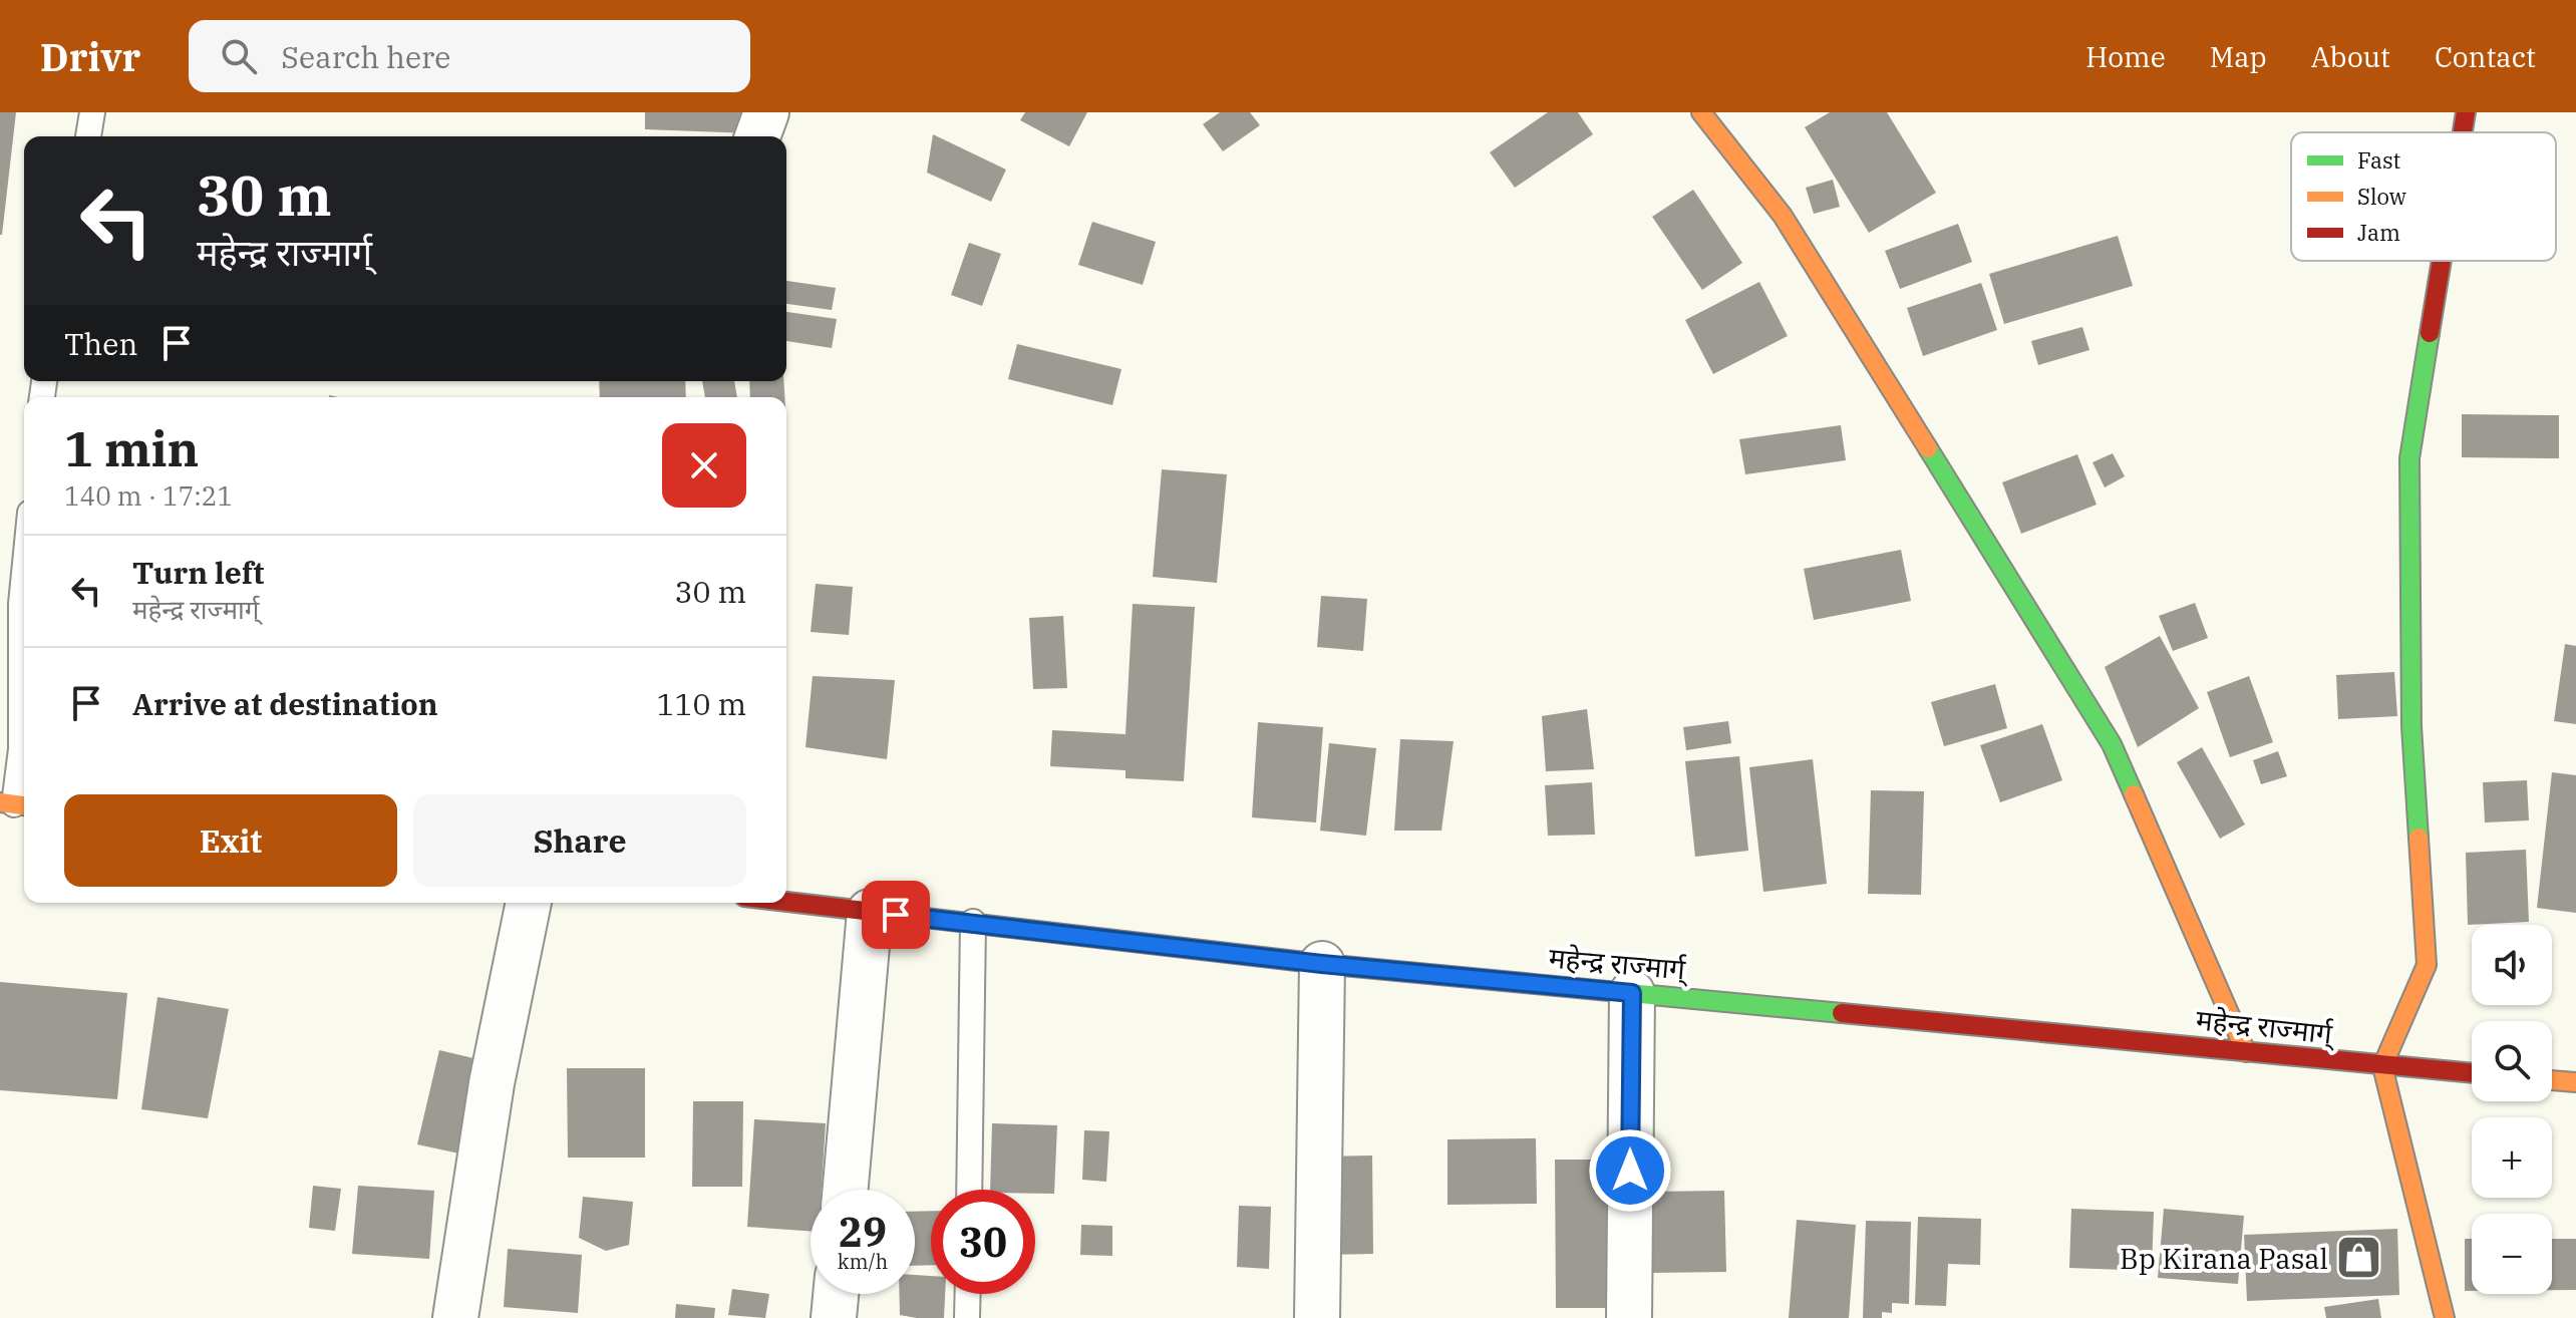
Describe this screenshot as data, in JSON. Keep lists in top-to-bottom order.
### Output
{
  "streets": {
    "main road": ["महेन्द्र राज्मार्ग्"]
  },
  "places": {
    "shop": ["Bp Kirana Pasal"]
  },
  "legend": ["Fast", "Slow", "Jam"],
  "page": {
    "header": "Drivr",
    "search": "Search here",
    "nav": [
      "Home",
      "Map",
      "About",
      "Contact"
    ],
    "turn": ["30 m", "महेन्द्र राज्मार्ग्"],
    "then": "Then",
    "heading": ["1 min", "140 m · 17:21"],
    "list": [
      {
        "name": "Turn left",
        "note": "महेन्द्र राज्मार्ग्",
        "value": "30 m"
      },
      {
        "name": "Arrive at destination",
        "value": "110 m"
      }
    ],
    "buttons": ["Exit", "Share"],
    "map_buttons": ["+", "−"],
    "speed": "29 km/h",
    "limit": "30"
  }
}
